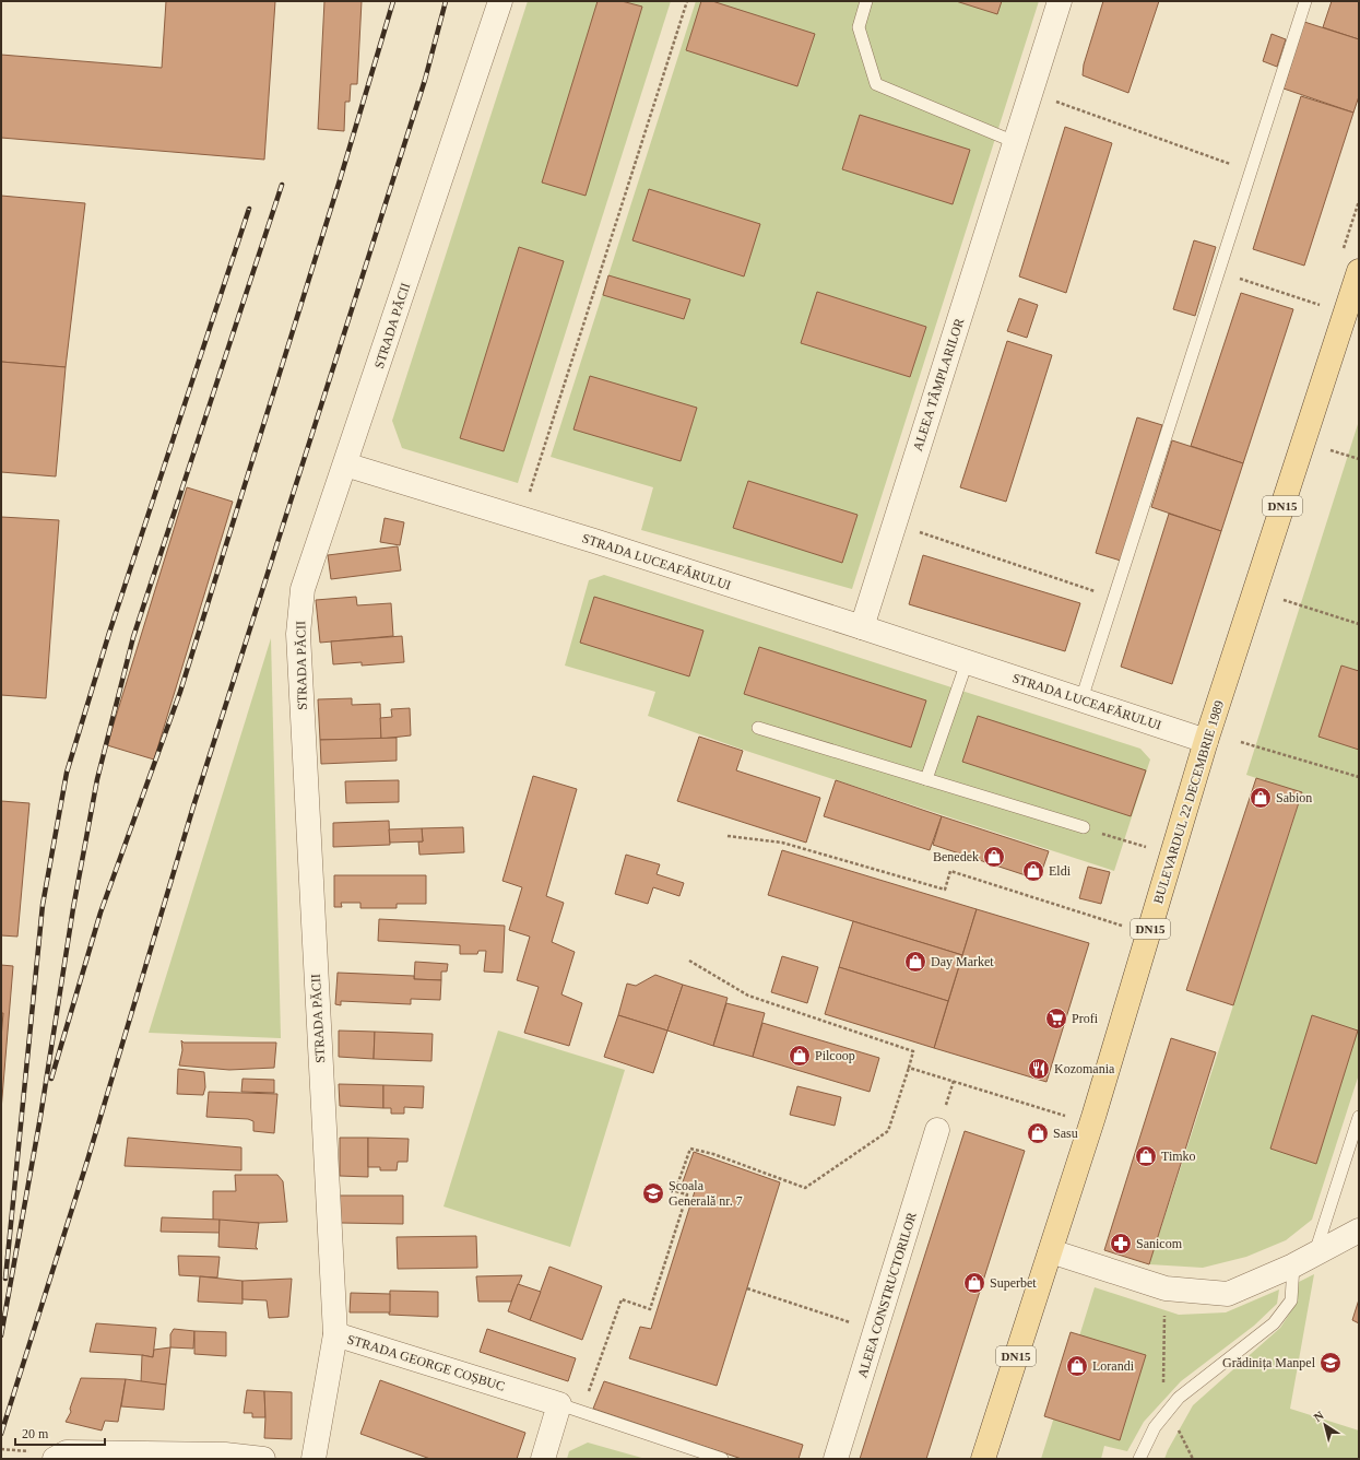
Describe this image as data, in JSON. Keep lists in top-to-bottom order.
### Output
{
  "streets": {
    "main road": ["DN15", "BULEVARDUL 22 DECEMBRIE 1989"],
    "street": [
      "STRADA PĂCII",
      "ALEEA TÂMPLARILOR",
      "STRADA LUCEAFĂRULUI",
      "ALEEA CONSTRUCTORILOR",
      "STRADA GEORGE COȘBUC"
    ]
  },
  "crossings": [
    ["STRADA PĂCII", "STRADA LUCEAFĂRULUI"],
    ["STRADA PĂCII", "STRADA GEORGE COȘBUC"],
    ["ALEEA TÂMPLARILOR", "STRADA LUCEAFĂRULUI"],
    ["STRADA LUCEAFĂRULUI", "BULEVARDUL 22 DECEMBRIE 1989"]
  ],
  "places": {
    "shop": [
      "Sabion",
      "Benedek",
      "Eldi",
      "Day Market",
      "Pilcoop",
      "Sasu",
      "Timko",
      "Superbet",
      "Lorandi"
    ],
    "supermarket": ["Profi"],
    "restaurant": ["Kozomania"],
    "school or university": ["Școala Generală nr. 7", "Grădinița Manpel"],
    "pharmacy": ["Sanicom"]
  },
  "scale_bar": "20 m",
  "north": "top left"
}
